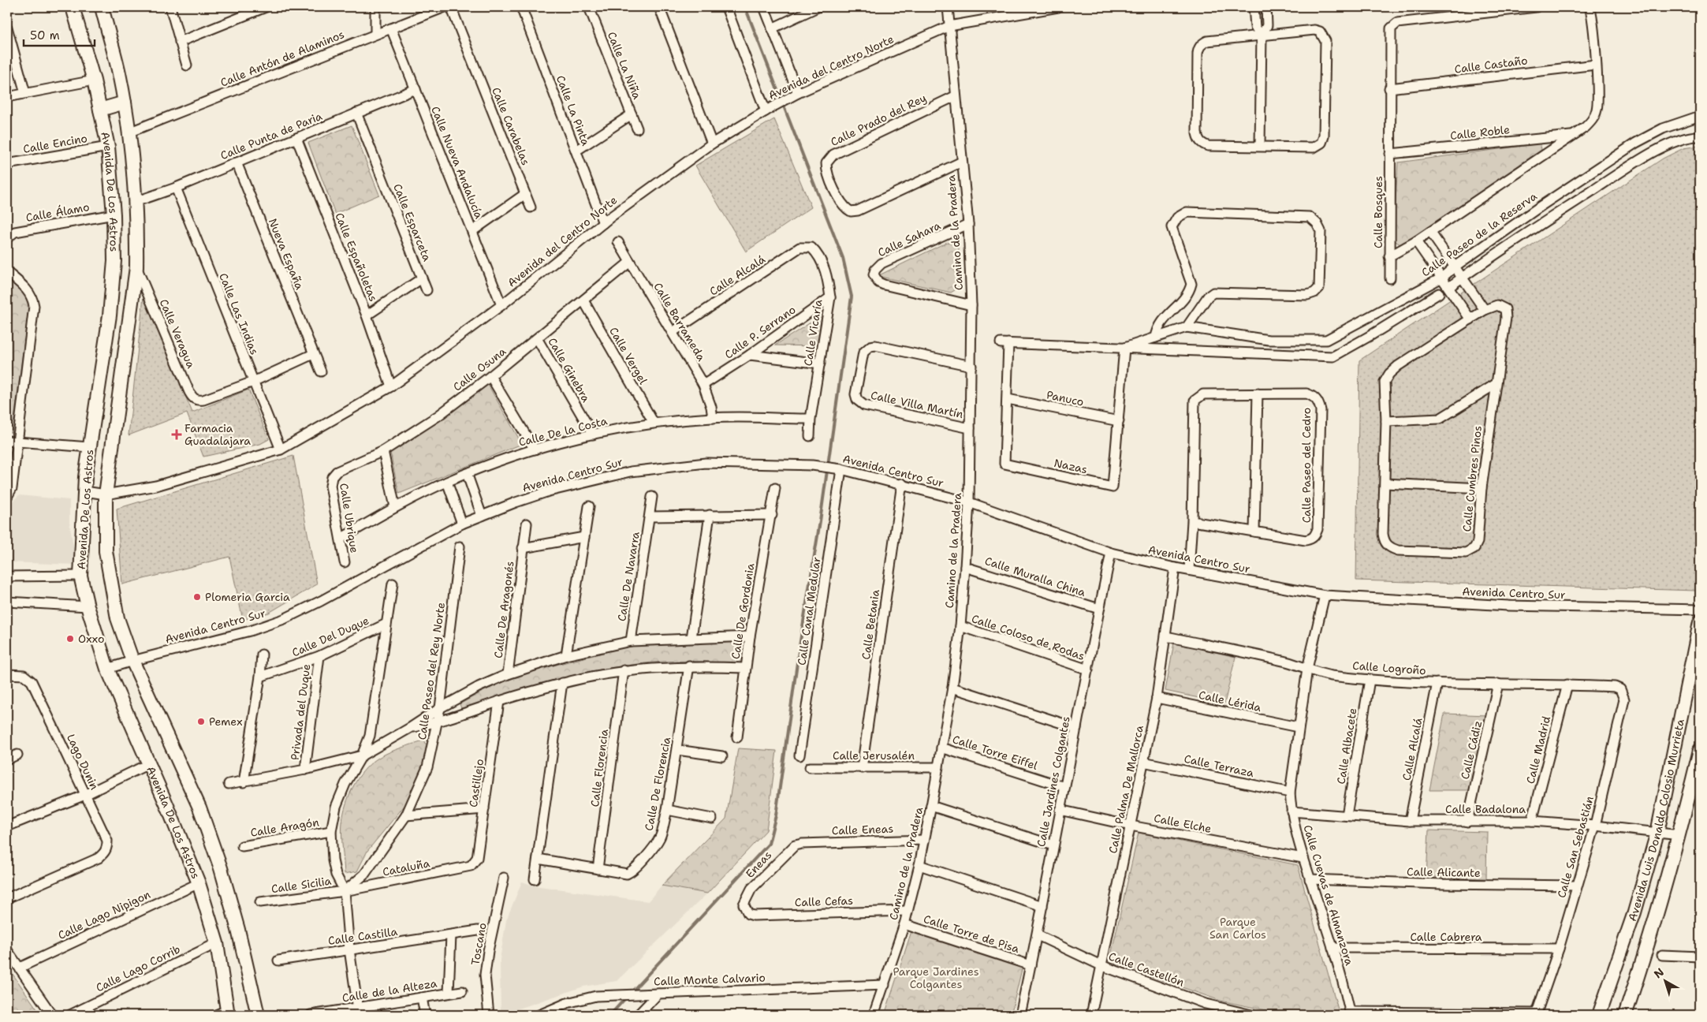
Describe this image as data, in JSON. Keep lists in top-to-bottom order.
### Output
{
  "streets": {
    "main road": ["Avenida De Los Astros", "Avenida Luis Donaldo Colosio Murrieta"],
    "street": [
      "Calle Antón de Alaminos",
      "Calle Castaño",
      "Calle La Niña",
      "Avenida del Centro Norte",
      "Calle La Pinta",
      "Calle Prado del Rey",
      "Calle Carabelas",
      "Calle Roble",
      "Calle Punta de Paria",
      "Calle Encino",
      "Calle Nueva Andalucía",
      "Calle Álamo",
      "Calle Bosques",
      "Calle Esparceta",
      "Camino de la Pradera",
      "Calle Paseo de la Reserva",
      "Calle Sahara",
      "Nueva España",
      "Calle Españoletas",
      "Calle Alcalá",
      "Calle Las Indias",
      "Calle Barrameda",
      "Calle P. Serrano",
      "Calle Vicaría",
      "Calle Veragua",
      "Calle Vergel",
      "Calle Osuna",
      "Calle Ginebra",
      "Panuco",
      "Calle Villa Martín",
      "Calle De la Costa",
      "Calle Paseo del Cedro",
      "Nazas",
      "Avenida Centro Sur",
      "Calle Cumbres Pinos",
      "Calle Ubrique",
      "Calle De Navarra",
      "Calle Muralla China",
      "Calle De Aragonés",
      "Calle De Gordonia",
      "Calle Canal Medular",
      "Calle Betania",
      "Calle Del Duque",
      "Calle Coloso de Rodas",
      "Calle Logroño",
      "Calle Paseo del Rey Norte",
      "Calle Lérida",
      "Privada del Duque",
      "Calle Albacete",
      "Calle Cádiz",
      "Calle Madrid",
      "Calle Torre Eiffel",
      "Calle Jerusalén",
      "Lago Dunin",
      "Calle Terraza",
      "Calle Florencia",
      "Calle Jardines Colgantes",
      "Castillejo",
      "Calle De Florencia",
      "Calle Palma De Mallorca",
      "Calle Badalona",
      "Calle Elche",
      "Calle Aragón",
      "Calle Eneas",
      "Calle San Sebastián",
      "Eneas",
      "Cataluña",
      "Calle Alicante",
      "Calle Sicilia",
      "Calle Cuevas de Almanzora",
      "Calle Cefas",
      "Calle Lago Nipigon",
      "Calle Torre de Pisa",
      "Calle Castilla",
      "Calle Cabrera",
      "Toscano",
      "Calle Lago Corrib",
      "Calle Castellón",
      "Calle Monte Calvario",
      "Calle de la Alteza"
    ]
  },
  "crossings": [
    ["Calle Antón de Alaminos", "Calle Nueva Andalucía"],
    ["Calle Antón de Alaminos", "Avenida De Los Astros"],
    ["Calle Castaño", "Calle Bosques"],
    ["Calle La Niña", "Calle La Pinta"],
    ["Avenida del Centro Norte", "Calle La Pinta"],
    ["Avenida del Centro Norte", "Calle Nueva Andalucía"],
    ["Avenida del Centro Norte", "Avenida De Los Astros"],
    ["Avenida del Centro Norte", "Camino de la Pradera"],
    ["Avenida del Centro Norte", "Calle Españoletas"],
    ["Avenida del Centro Norte", "Calle Las Indias"],
    ["Calle Prado del Rey", "Camino de la Pradera"],
    ["Calle Roble", "Calle Bosques"],
    ["Calle Punta de Paria", "Calle Nueva Andalucía"],
    ["Calle Punta de Paria", "Avenida De Los Astros"],
    ["Calle Punta de Paria", "Calle Esparceta"],
    ["Calle Punta de Paria", "Nueva España"],
    ["Calle Punta de Paria", "Calle Españoletas"],
    ["Calle Punta de Paria", "Calle Las Indias"],
    ["Calle Encino", "Avenida De Los Astros"],
    ["Avenida De Los Astros", "Calle Álamo"],
    ["Avenida De Los Astros", "Calle Veragua"],
    ["Avenida De Los Astros", "Avenida Centro Sur"],
    ["Avenida De Los Astros", "Calle Lago Nipigon"],
    ["Avenida De Los Astros", "Calle Lago Corrib"],
    ["Calle Esparceta", "Calle Españoletas"],
    ["Camino de la Pradera", "Calle Sahara"],
    ["Camino de la Pradera", "Calle Villa Martín"],
    ["Camino de la Pradera", "Avenida Centro Sur"],
    ["Camino de la Pradera", "Calle Muralla China"],
    ["Camino de la Pradera", "Calle Coloso de Rodas"],
    ["Camino de la Pradera", "Calle Torre Eiffel"],
    ["Camino de la Pradera", "Calle Jerusalén"],
    ["Camino de la Pradera", "Calle Eneas"],
    ["Camino de la Pradera", "Calle Cefas"],
    ["Camino de la Pradera", "Calle Torre de Pisa"],
    ["Camino de la Pradera", "Calle Monte Calvario"],
    ["Calle Paseo de la Reserva", "Nazas"],
    ["Calle Alcalá", "Calle Barrameda"],
    ["Calle Alcalá", "Calle Vicaría"],
    ["Calle Alcalá", "Calle Logroño"],
    ["Calle Alcalá", "Calle Badalona"],
    ["Calle Las Indias", "Calle Veragua"],
    ["Calle Barrameda", "Calle P. Serrano"],
    ["Calle Barrameda", "Calle Osuna"],
    ["Calle Barrameda", "Calle De la Costa"],
    ["Calle P. Serrano", "Calle Vicaría"],
    ["Calle Vicaría", "Calle De la Costa"],
    ["Calle Vergel", "Calle Osuna"],
    ["Calle Vergel", "Calle De la Costa"],
    ["Calle Osuna", "Calle Ginebra"],
    ["Calle Osuna", "Calle Ubrique"],
    ["Calle Ginebra", "Calle De la Costa"],
    ["Panuco", "Nazas"],
    ["Calle De la Costa", "Calle Ubrique"],
    ["Calle Paseo del Cedro", "Avenida Centro Sur"],
    ["Avenida Centro Sur", "Calle Canal Medular"],
    ["Avenida Centro Sur", "Calle Betania"],
    ["Avenida Centro Sur", "Calle Jardines Colgantes"],
    ["Avenida Centro Sur", "Calle Palma De Mallorca"],
    ["Avenida Centro Sur", "Calle Cuevas de Almanzora"],
    ["Calle Muralla China", "Calle Jardines Colgantes"],
    ["Calle Betania", "Calle Jerusalén"],
    ["Calle Del Duque", "Calle Paseo del Rey Norte"],
    ["Calle Del Duque", "Privada del Duque"],
    ["Calle Del Duque", "Calle Aragón"],
    ["Calle Del Duque", "Cataluña"],
    ["Calle Del Duque", "Calle Sicilia"],
    ["Calle Coloso de Rodas", "Calle Jardines Colgantes"],
    ["Calle Logroño", "Calle Albacete"],
    ["Calle Logroño", "Calle Cádiz"],
    ["Calle Logroño", "Calle Madrid"],
    ["Calle Logroño", "Calle Palma De Mallorca"],
    ["Calle Logroño", "Calle San Sebastián"],
    ["Calle Logroño", "Calle Cuevas de Almanzora"],
    ["Calle Paseo del Rey Norte", "Cataluña"],
    ["Calle Paseo del Rey Norte", "Calle Sicilia"],
    ["Calle Lérida", "Calle Palma De Mallorca"],
    ["Calle Lérida", "Calle Cuevas de Almanzora"],
    ["Calle Albacete", "Calle Badalona"],
    ["Calle Cádiz", "Calle Badalona"],
    ["Calle Madrid", "Calle Badalona"],
    ["Calle Torre Eiffel", "Calle Jardines Colgantes"],
    ["Calle Terraza", "Calle Palma De Mallorca"],
    ["Calle Terraza", "Calle Cuevas de Almanzora"],
    ["Calle Florencia", "Calle De Florencia"],
    ["Calle Jardines Colgantes", "Calle Elche"],
    ["Calle Jardines Colgantes", "Calle Torre de Pisa"],
    ["Calle Jardines Colgantes", "Calle Castellón"],
    ["Castillejo", "Cataluña"],
    ["Calle Palma De Mallorca", "Calle Elche"],
    ["Calle Palma De Mallorca", "Calle Castellón"],
    ["Calle Badalona", "Avenida Luis Donaldo Colosio Murrieta"],
    ["Calle Badalona", "Calle San Sebastián"],
    ["Calle Badalona", "Calle Cuevas de Almanzora"],
    ["Calle Elche", "Calle Cuevas de Almanzora"],
    ["Calle Eneas", "Eneas"],
    ["Calle San Sebastián", "Calle Alicante"],
    ["Calle San Sebastián", "Calle Cabrera"],
    ["Eneas", "Calle Cefas"],
    ["Cataluña", "Calle Sicilia"],
    ["Calle Alicante", "Calle Cuevas de Almanzora"],
    ["Calle Cuevas de Almanzora", "Calle Cabrera"]
  ],
  "parks": ["Parque San Carlos", "Parque Jardines Colgantes"],
  "places": {
    "health": ["Farmacia Guadalajara"],
    "other": ["Plomeria Garcia", "Oxxo", "Pemex"]
  },
  "scale_bar": "50 m",
  "north": "top left"
}
